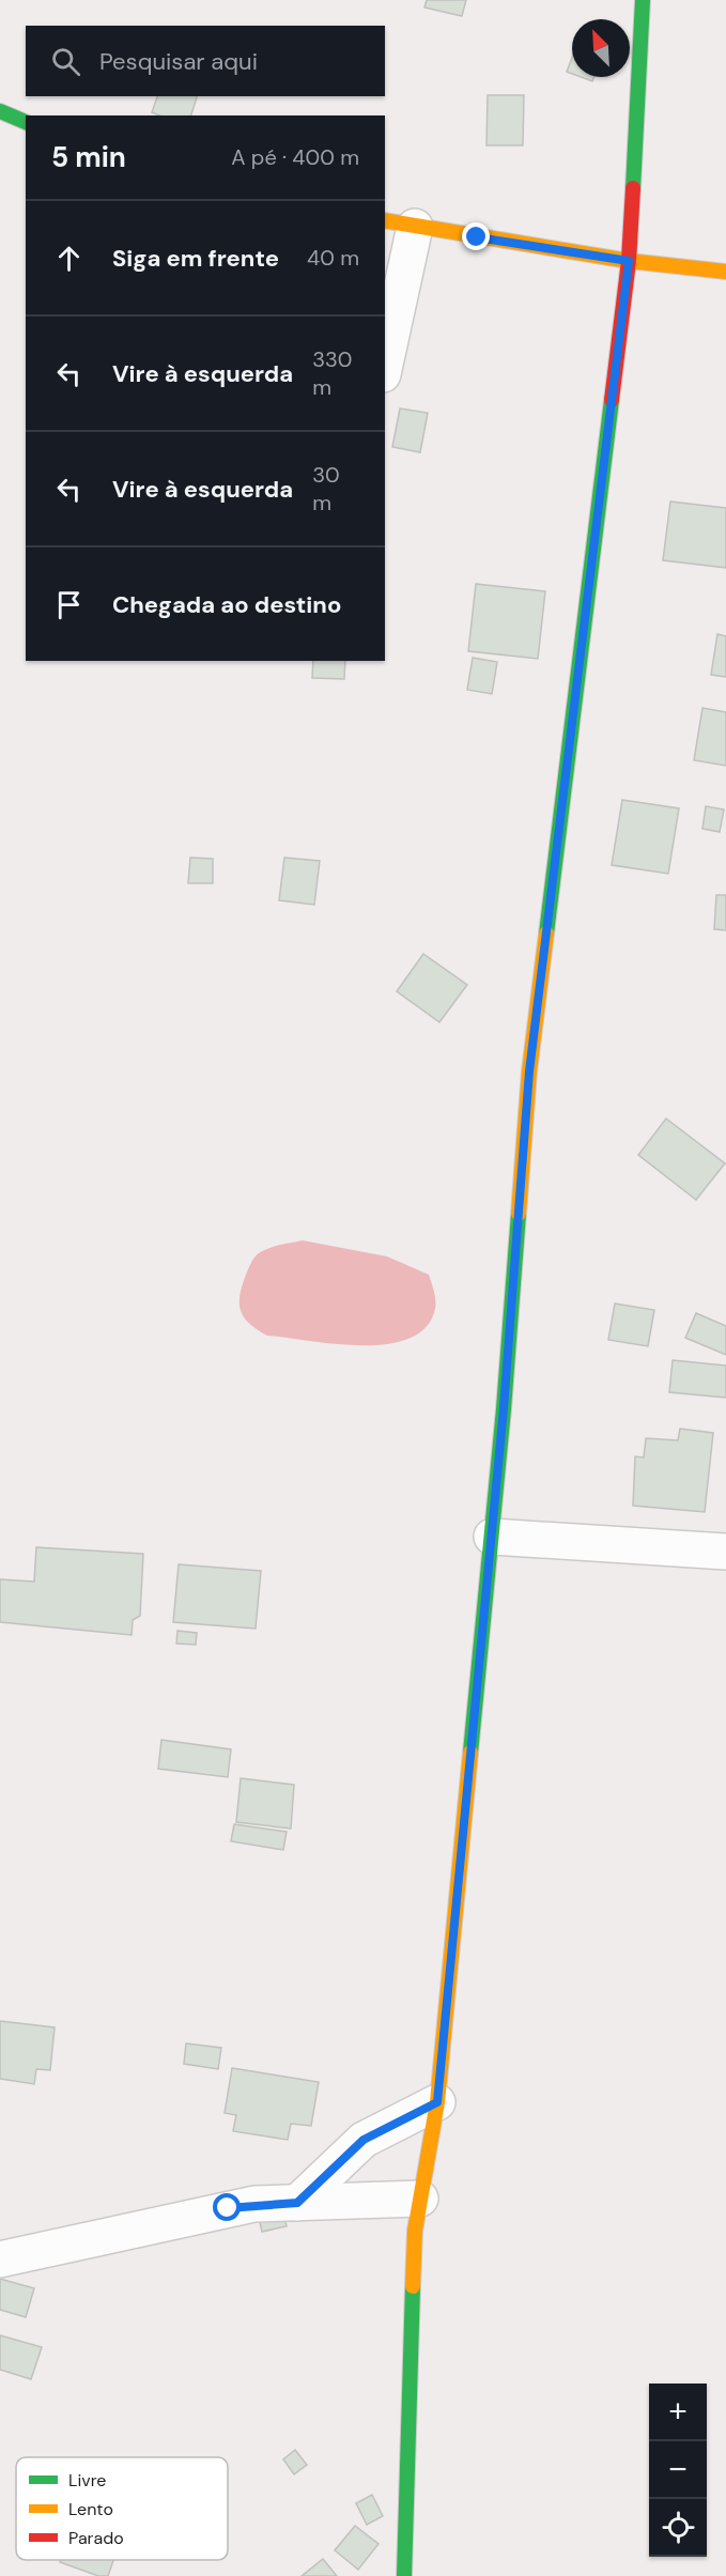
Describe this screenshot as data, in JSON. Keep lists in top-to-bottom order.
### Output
{
  "legend": ["Livre", "Lento", "Parado"],
  "north": "top left",
  "page": {
    "search": "Pesquisar aqui",
    "heading": ["5 min", "A pé · 400 m"],
    "list": [
      ["Siga em frente", "40 m"],
      ["Vire à esquerda", "330 m"],
      ["Vire à esquerda", "30 m"],
      "Chegada ao destino"
    ],
    "map_buttons": ["+", "−"]
  }
}
